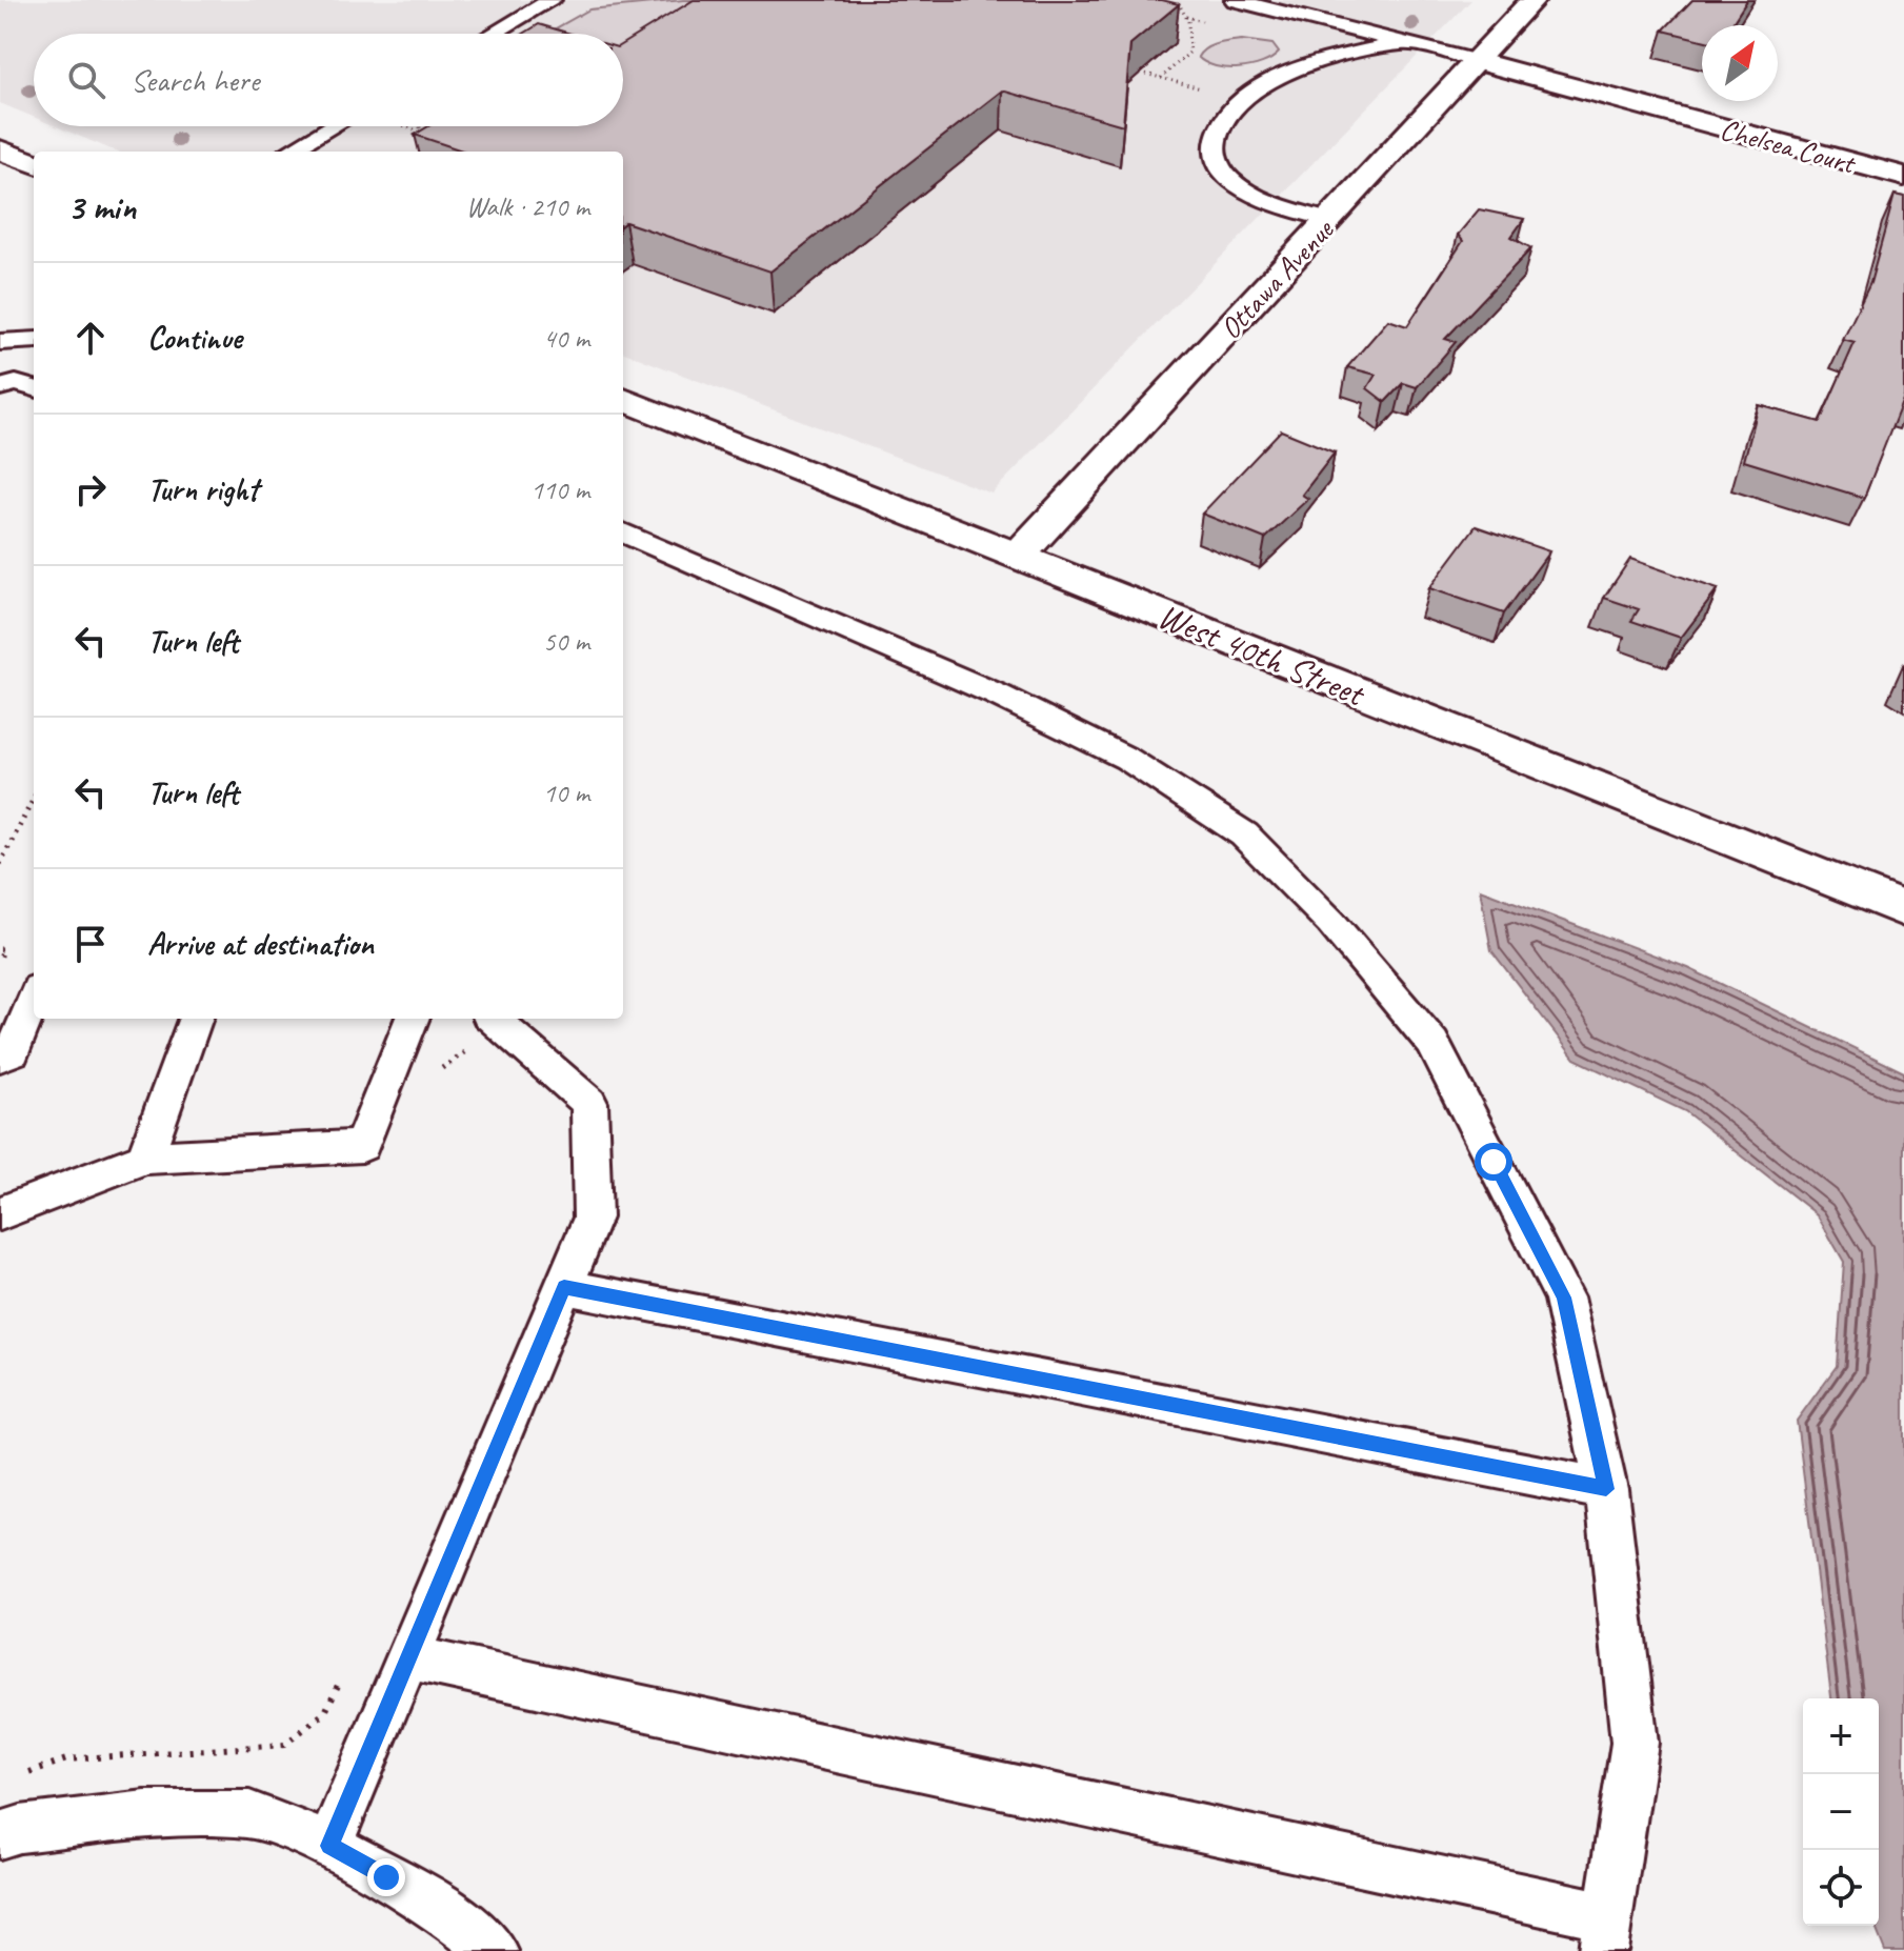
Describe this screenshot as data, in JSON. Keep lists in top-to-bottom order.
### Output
{
  "streets": {
    "street": ["Chelsea Court", "Ottawa Avenue", "West 40th Street"]
  },
  "crossings": [
    ["Chelsea Court", "Ottawa Avenue"],
    ["Ottawa Avenue", "West 40th Street"]
  ],
  "north": "top right",
  "page": {
    "search": "Search here",
    "heading": ["3 min", "Walk · 210 m"],
    "list": [
      ["Continue", "40 m"],
      ["Turn right", "110 m"],
      ["Turn left", "50 m"],
      ["Turn left", "10 m"],
      "Arrive at destination"
    ],
    "map_buttons": ["+", "−"]
  }
}
